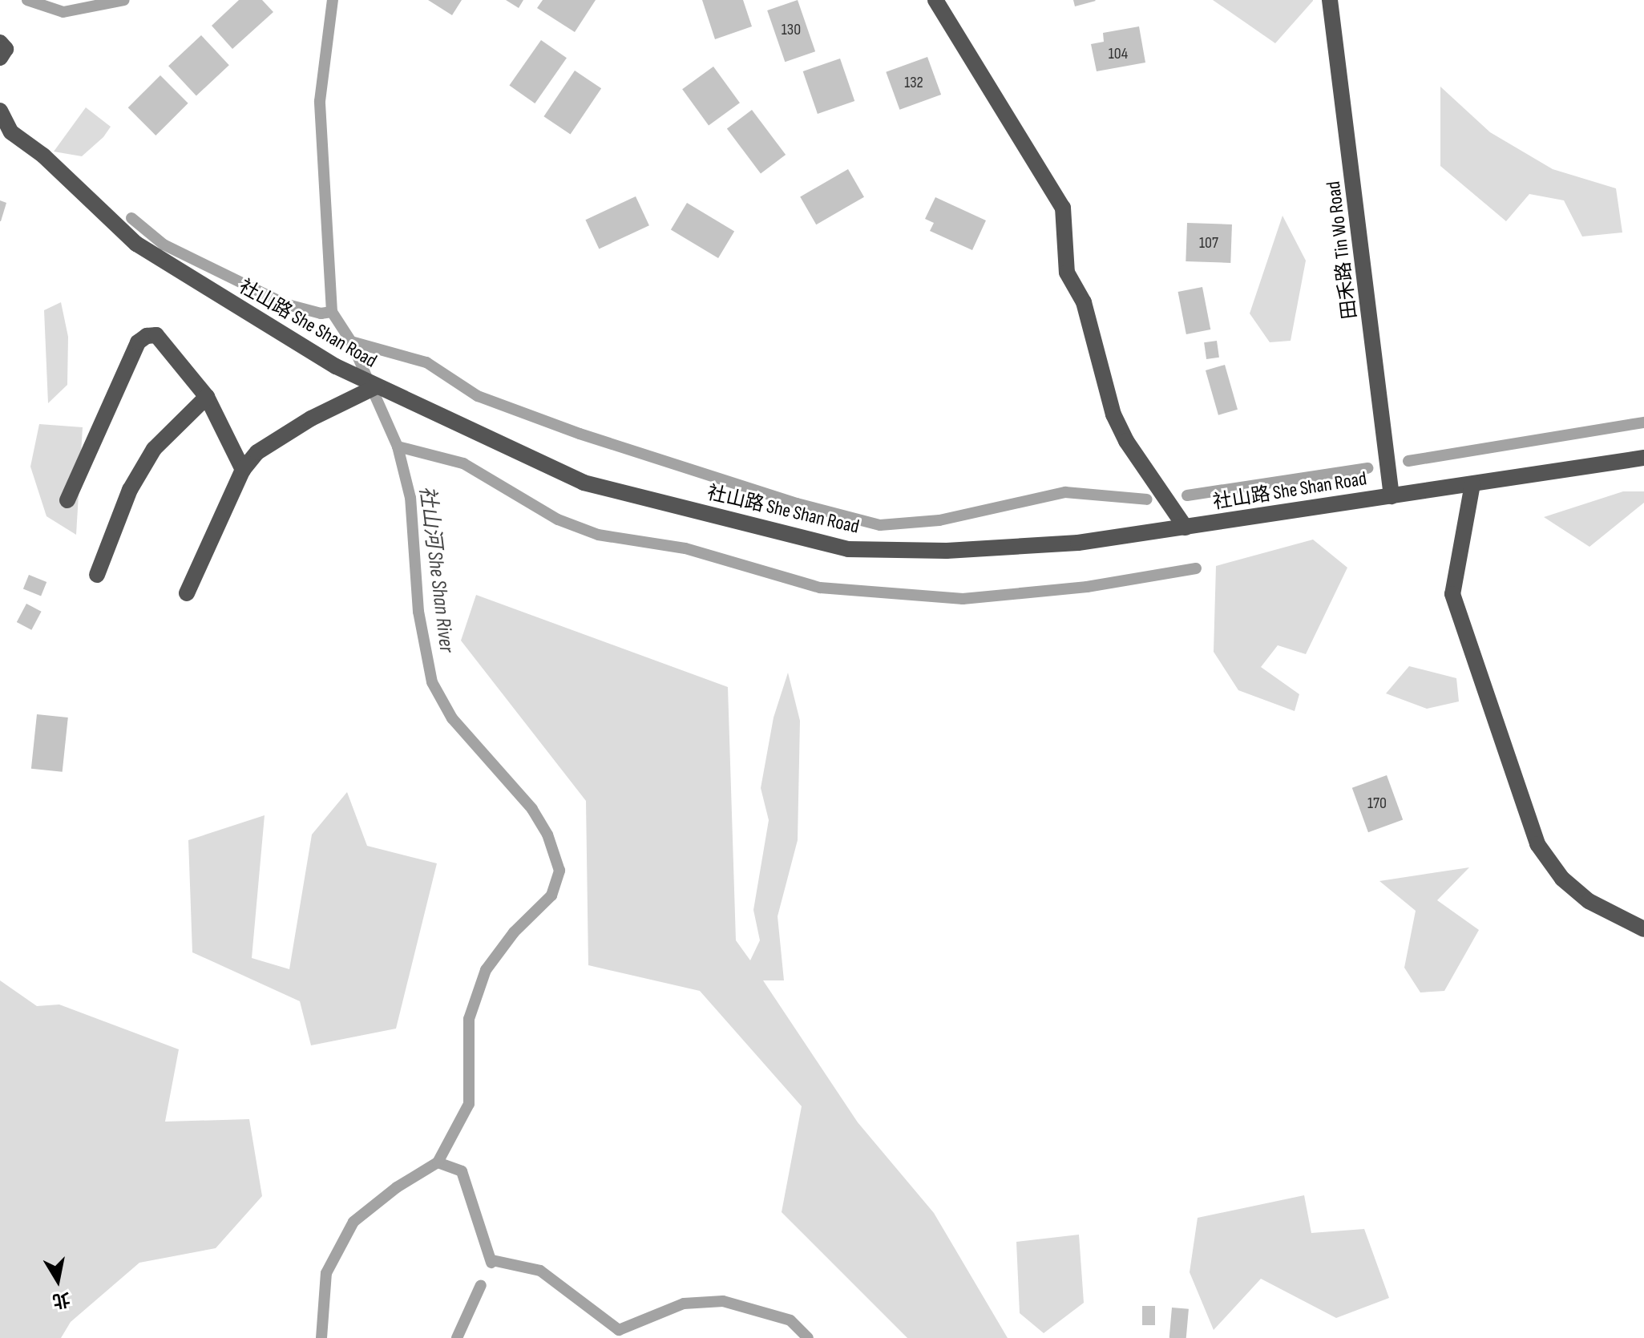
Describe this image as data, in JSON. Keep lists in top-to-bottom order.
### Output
{
  "streets": {
    "street": ["田禾路 Tin Wo Road", "社山路 She Shan Road"]
  },
  "crossings": [
    ["田禾路 Tin Wo Road", "社山路 She Shan Road"]
  ],
  "water": ["社山河 She Shan River"],
  "house_numbers": [
    "130",
    "104",
    "132",
    "107",
    "170"
  ],
  "north": "bottom"
}
